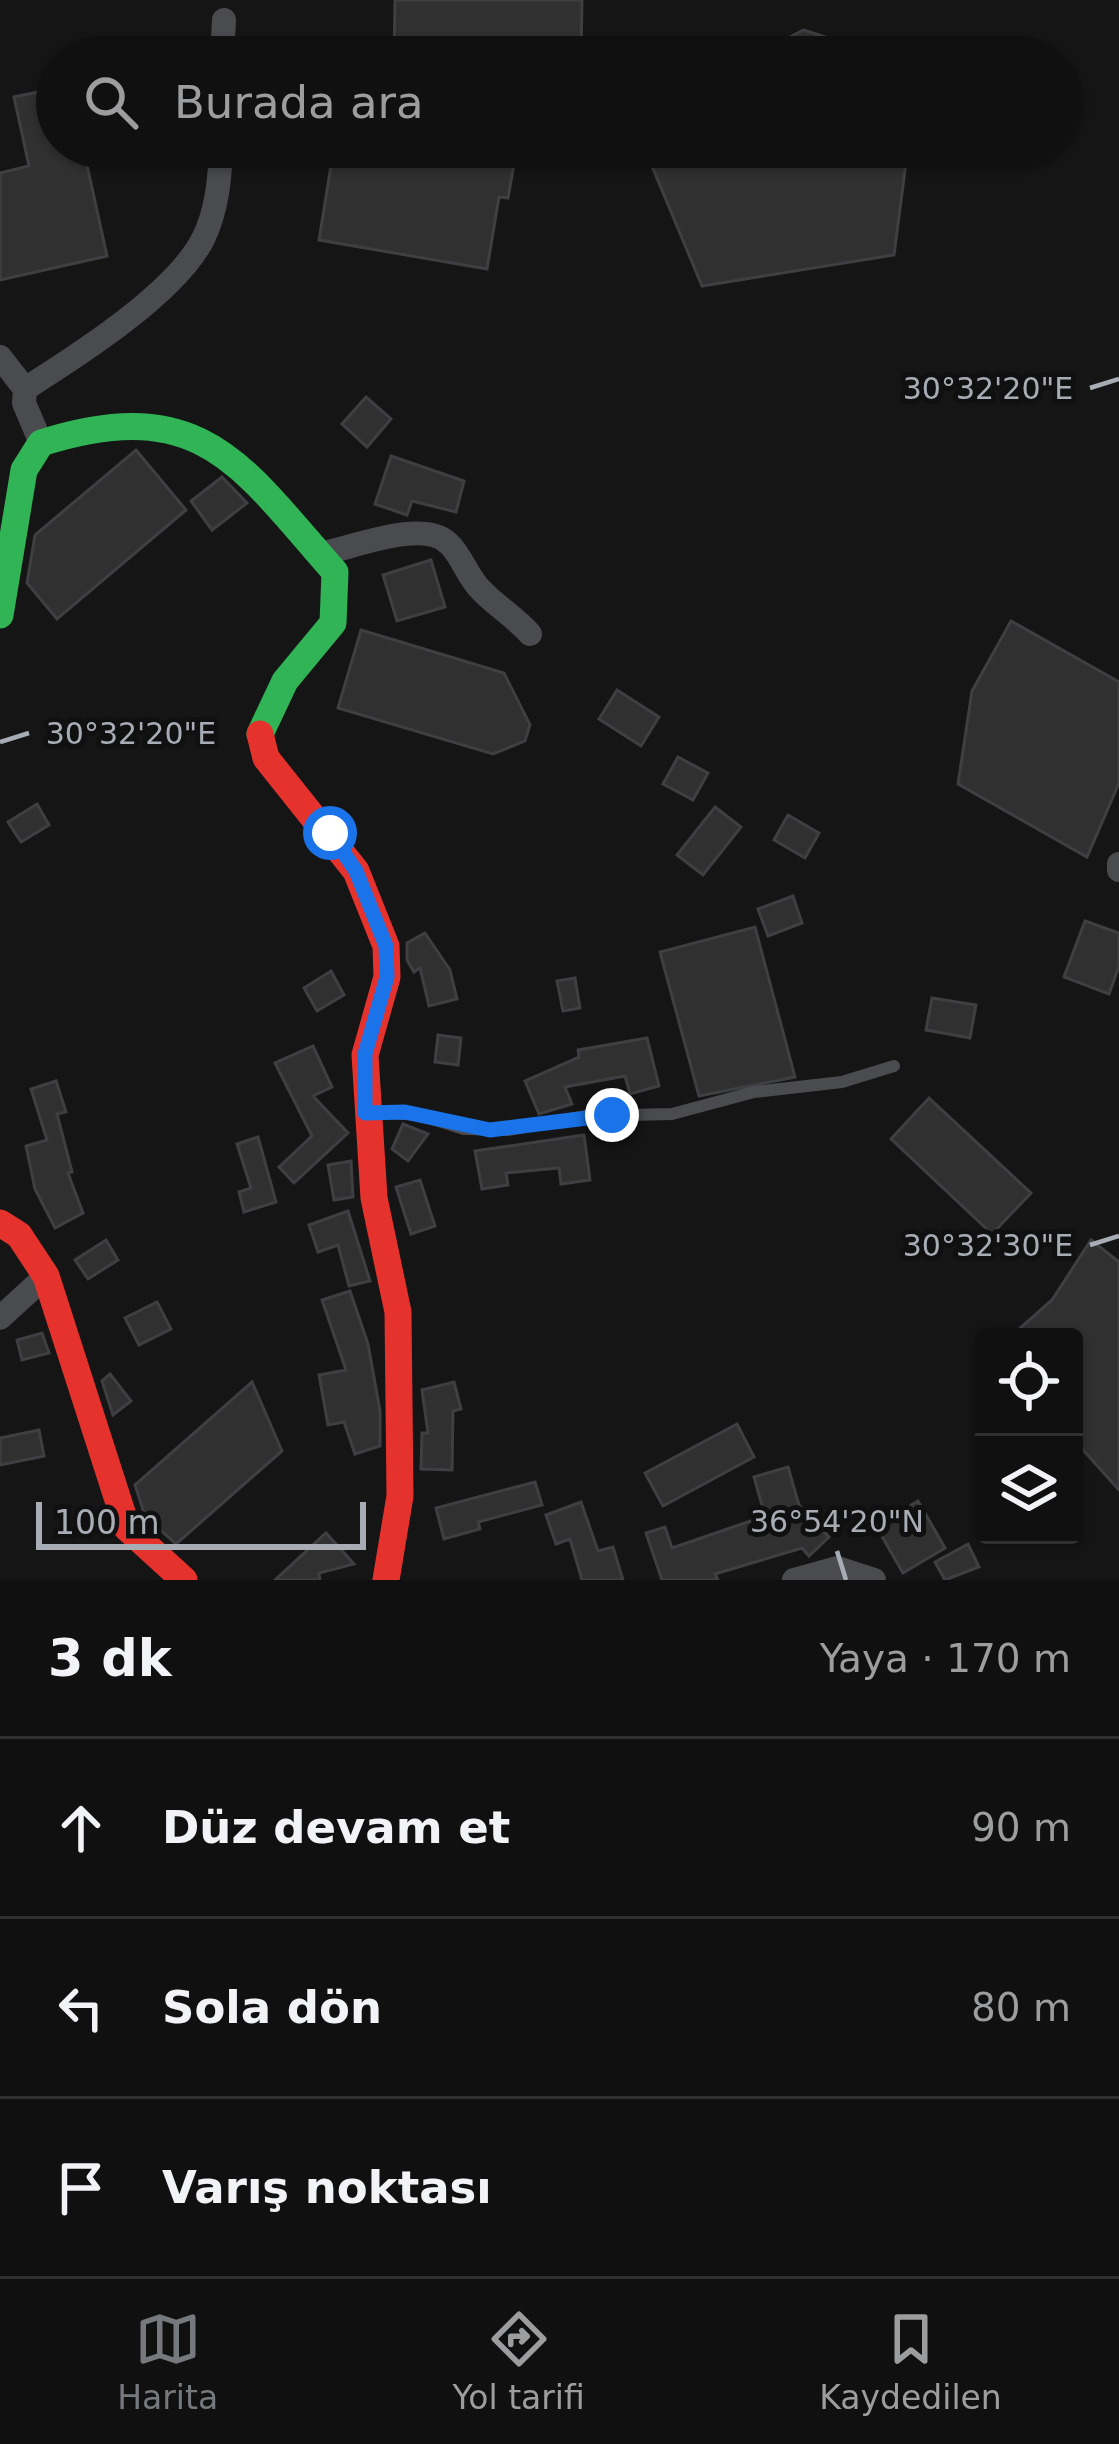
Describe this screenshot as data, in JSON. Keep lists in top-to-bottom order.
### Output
{
  "scale_bar": "100 m",
  "page": {
    "search": "Burada ara",
    "scale": "100 m",
    "heading": ["3 dk", "Yaya · 170 m"],
    "list": [
      ["Düz devam et", "90 m"],
      ["Sola dön", "80 m"],
      "Varış noktası"
    ],
    "nav": ["Harita", "Yol tarifi", "Kaydedilen"]
  },
  "coordinates": ["30°32'20\"E", "30°32'30\"E", "36°54'20\"N"]
}
